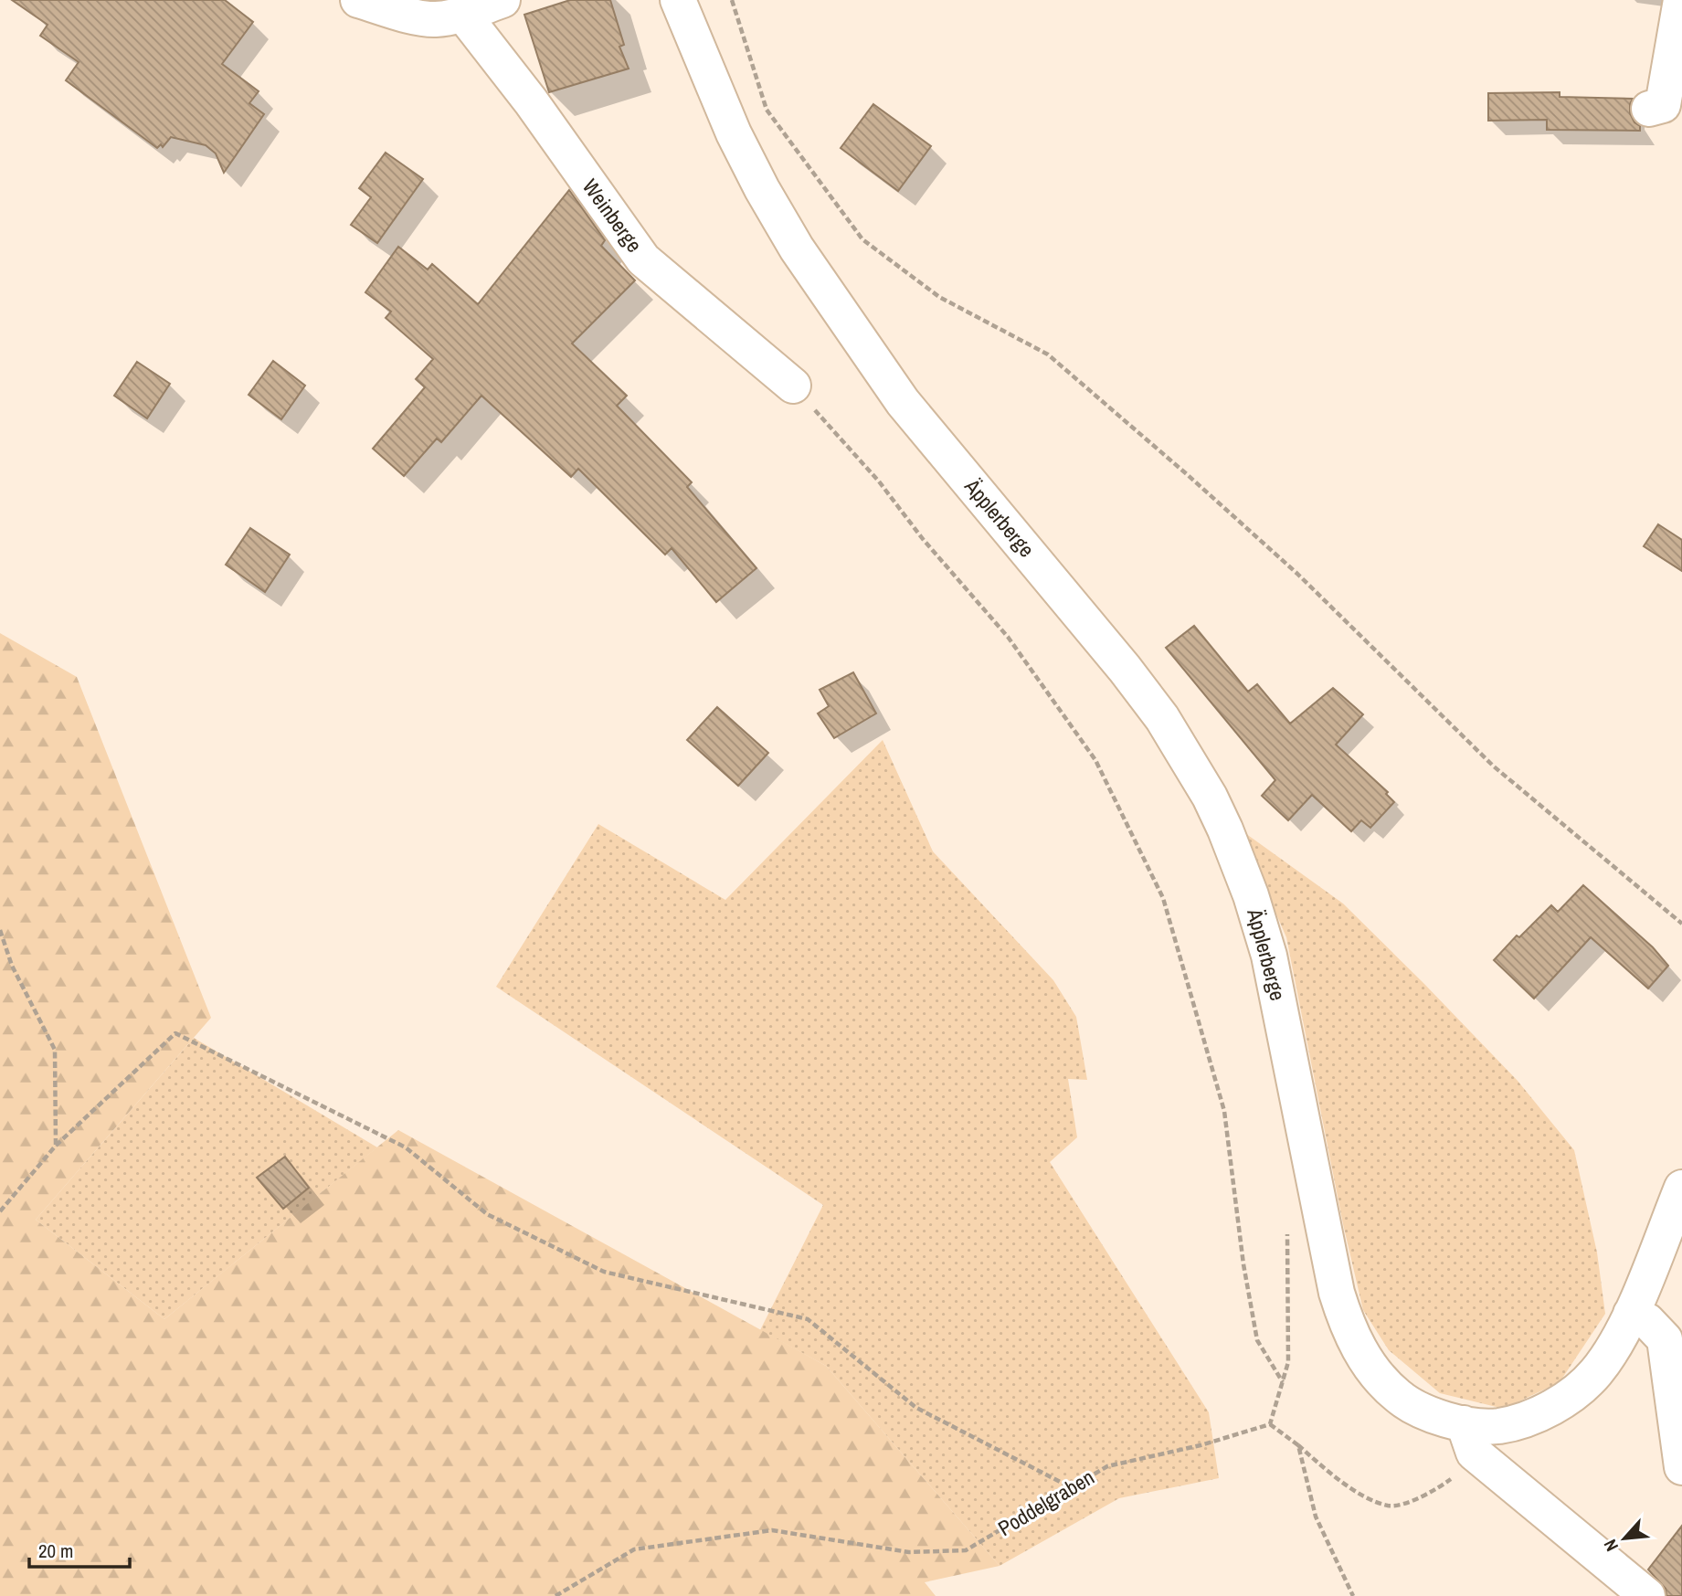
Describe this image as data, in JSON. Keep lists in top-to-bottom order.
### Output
{
  "streets": {
    "street": ["Weinberge", "Äpplerberge"],
    "path": ["Poddelgraben"]
  },
  "scale_bar": "20 m",
  "north": "bottom left"
}
